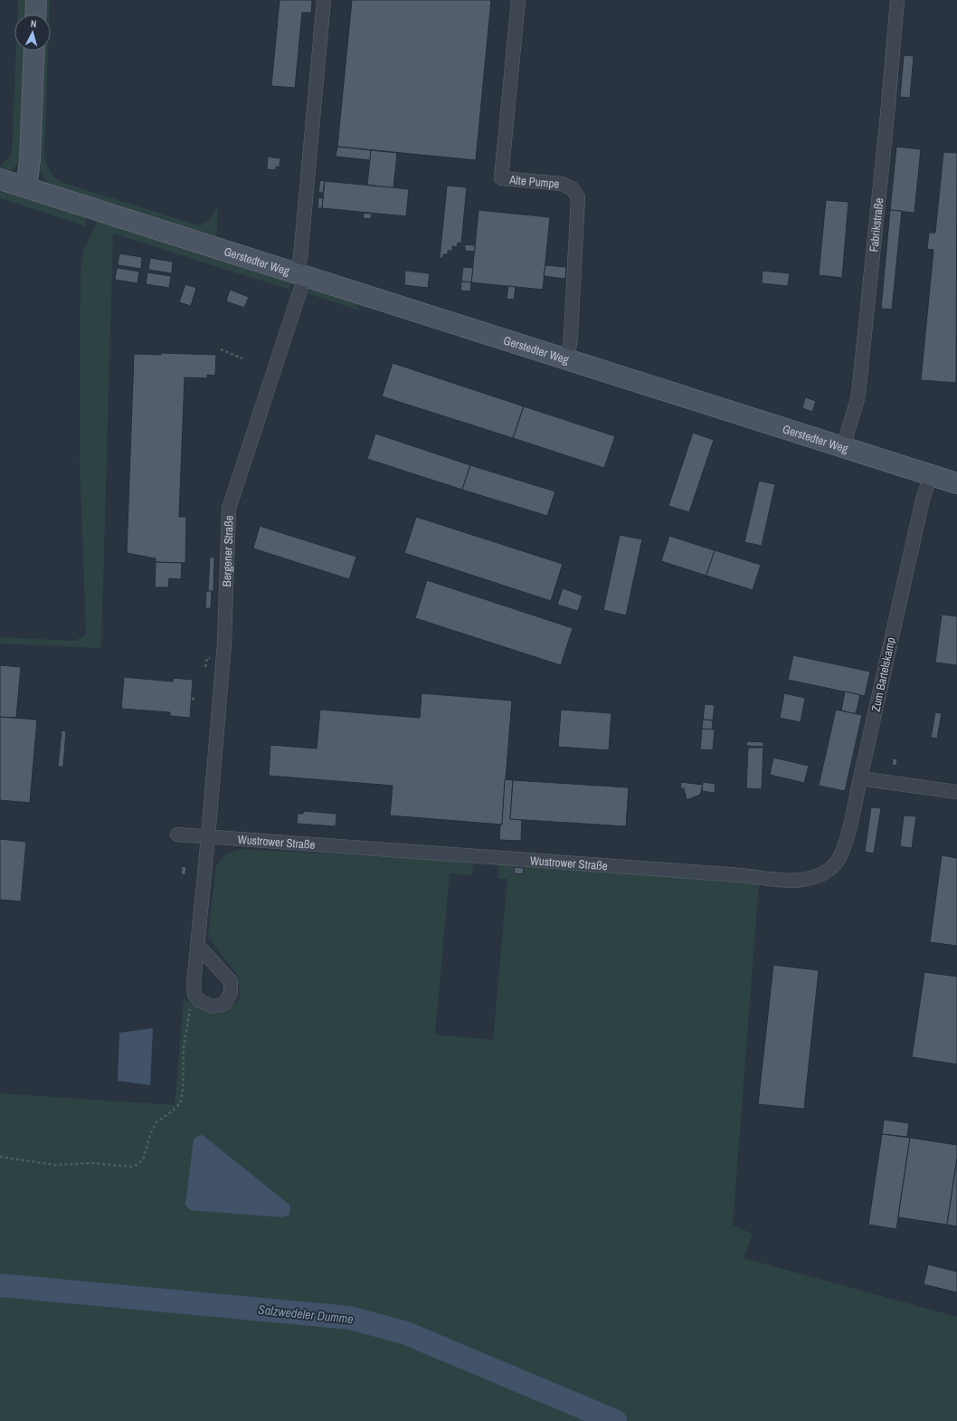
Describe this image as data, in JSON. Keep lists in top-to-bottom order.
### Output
{
  "streets": {
    "street": [
      "Alte Pumpe",
      "Fabrikstraße",
      "Gerstedter Weg",
      "Bergener Straße",
      "Zum Bartelskamp",
      "Wustrower Straße"
    ]
  },
  "crossings": [
    ["Alte Pumpe", "Gerstedter Weg"],
    ["Fabrikstraße", "Gerstedter Weg"],
    ["Gerstedter Weg", "Bergener Straße"],
    ["Gerstedter Weg", "Zum Bartelskamp"],
    ["Bergener Straße", "Wustrower Straße"],
    ["Zum Bartelskamp", "Wustrower Straße"]
  ],
  "water": ["Salzwedeler Dumme"],
  "north": "top"
}
